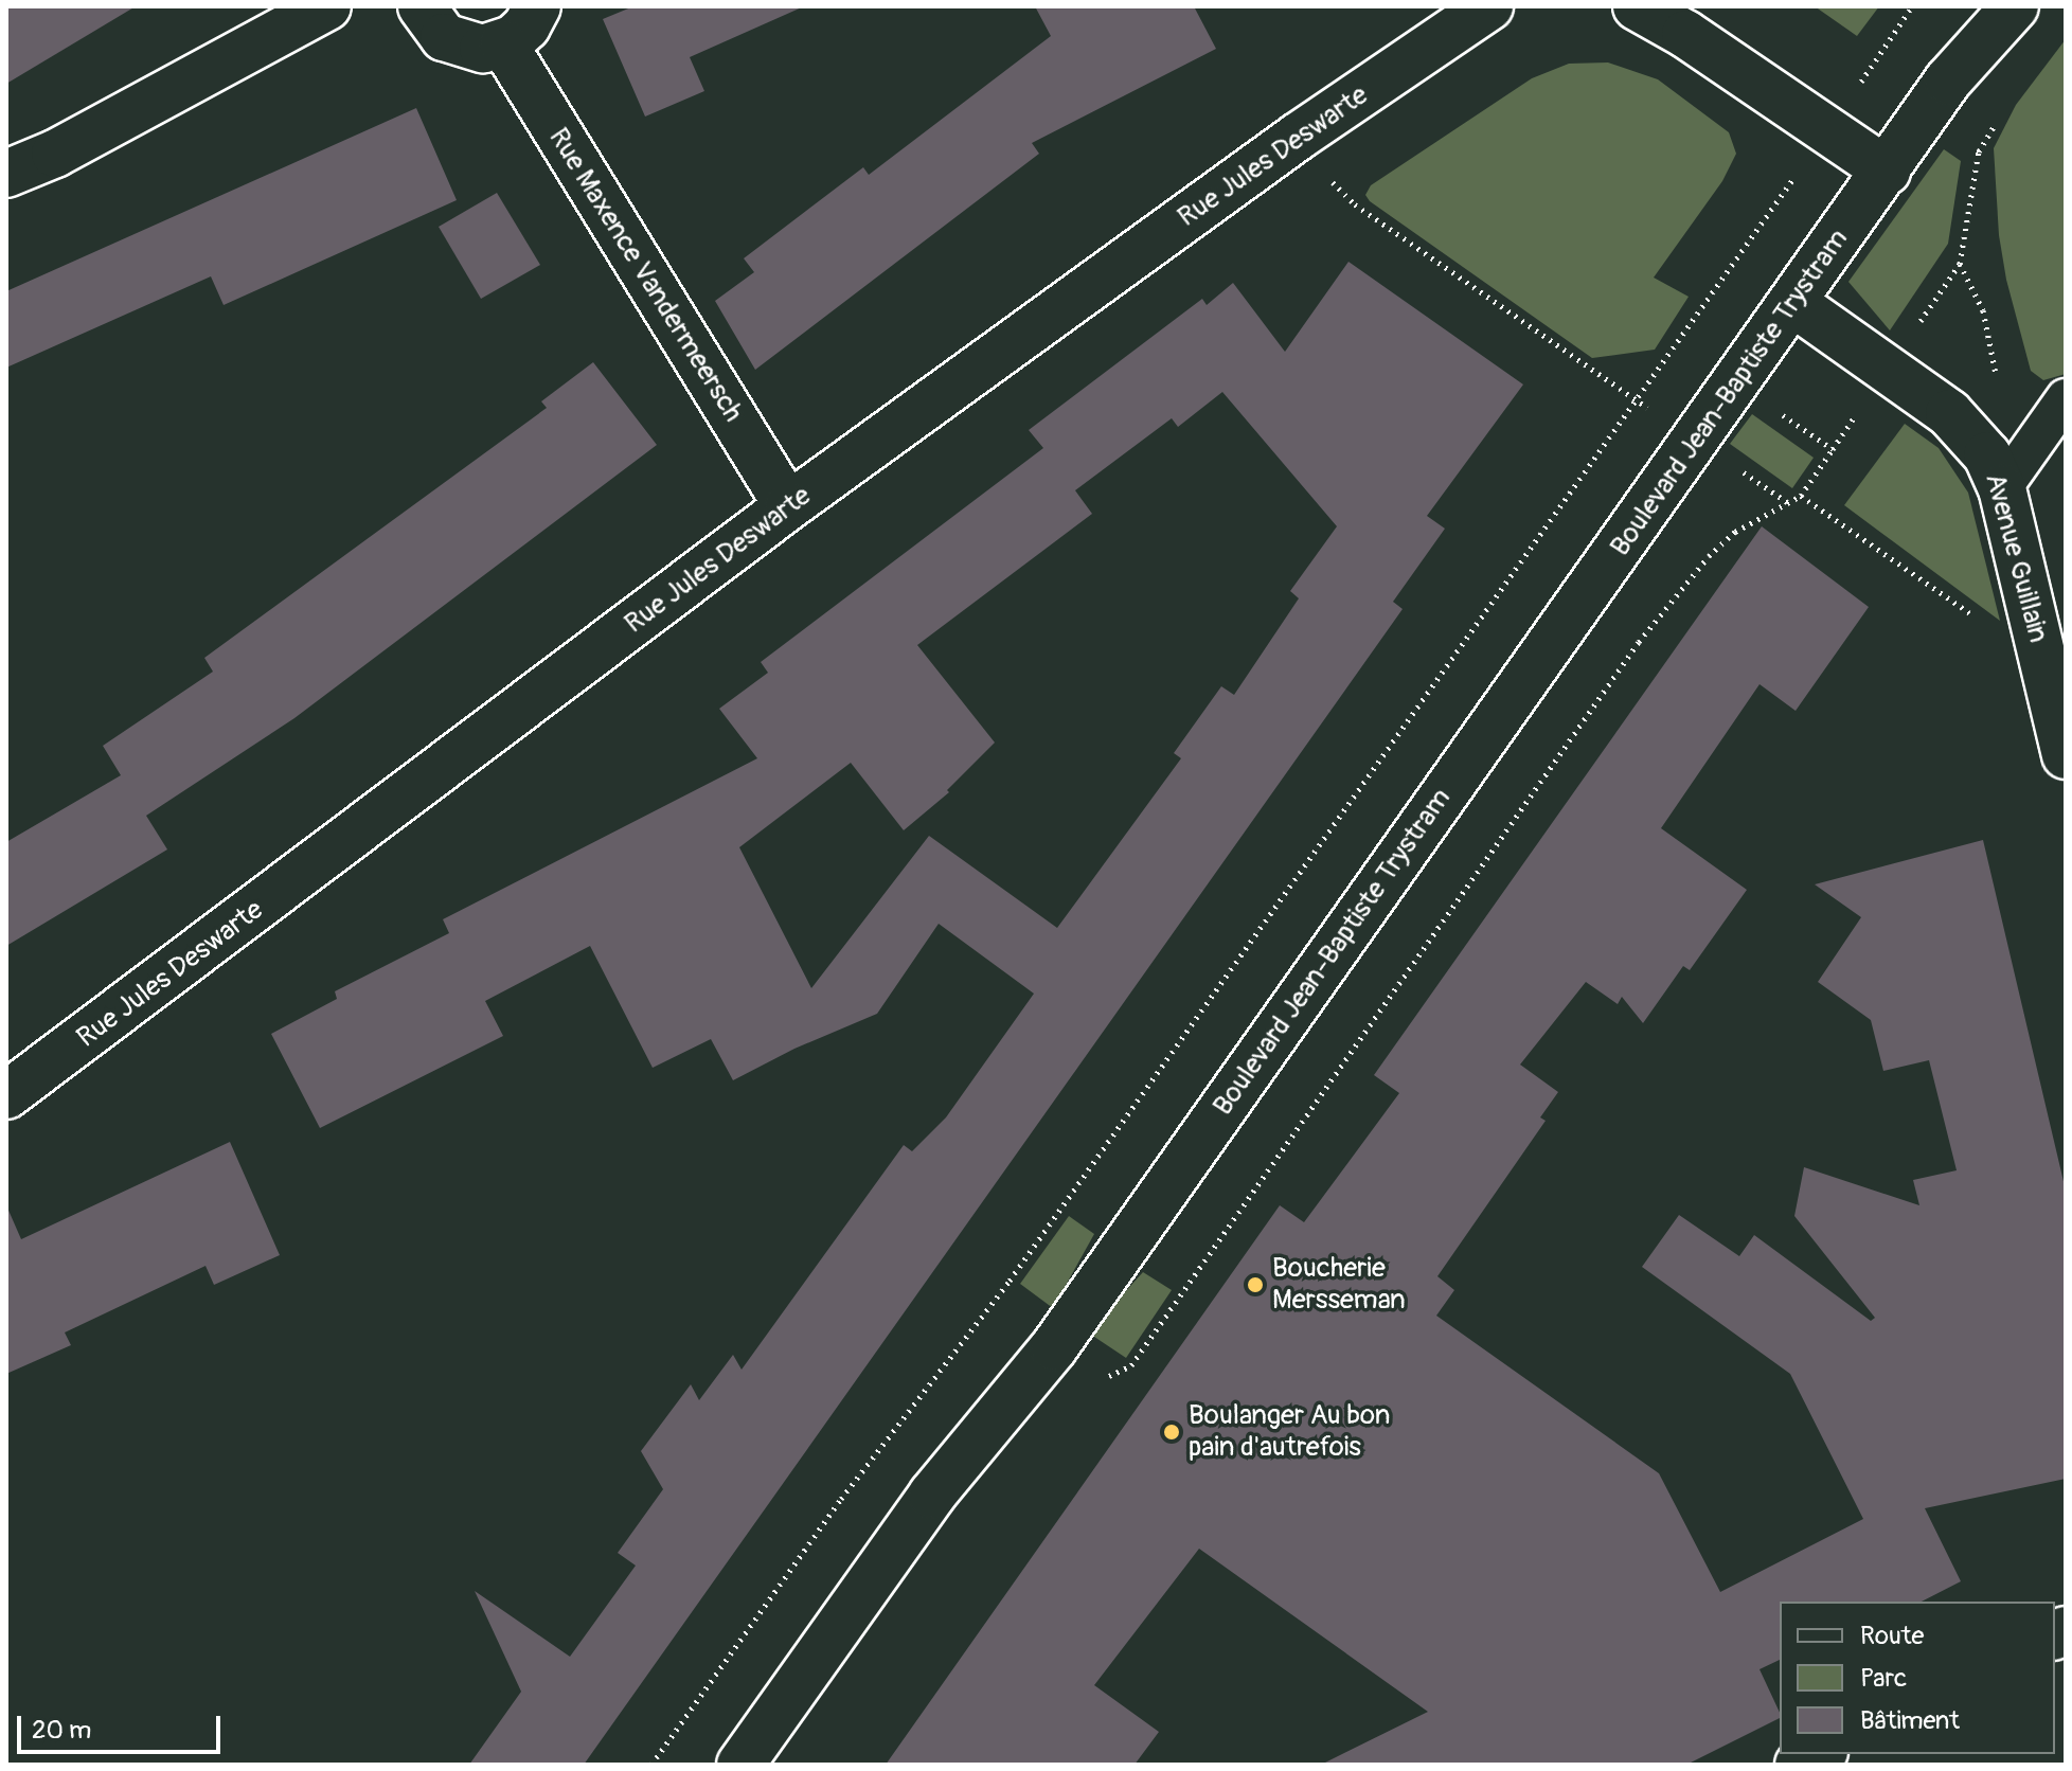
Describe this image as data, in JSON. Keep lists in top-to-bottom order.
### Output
{
  "streets": {
    "street": [
      "Rue Jules Deswarte",
      "Rue Maxence Vandermeersch",
      "Boulevard Jean-Baptiste Trystram",
      "Avenue Guillain"
    ]
  },
  "crossings": [
    ["Rue Jules Deswarte", "Rue Maxence Vandermeersch"],
    ["Boulevard Jean-Baptiste Trystram", "Avenue Guillain"]
  ],
  "places": ["Boucherie Mersseman", "Boulanger Au bon pain d'autrefois"],
  "legend": ["Route", "Parc", "Bâtiment"],
  "scale_bar": "20 m"
}
